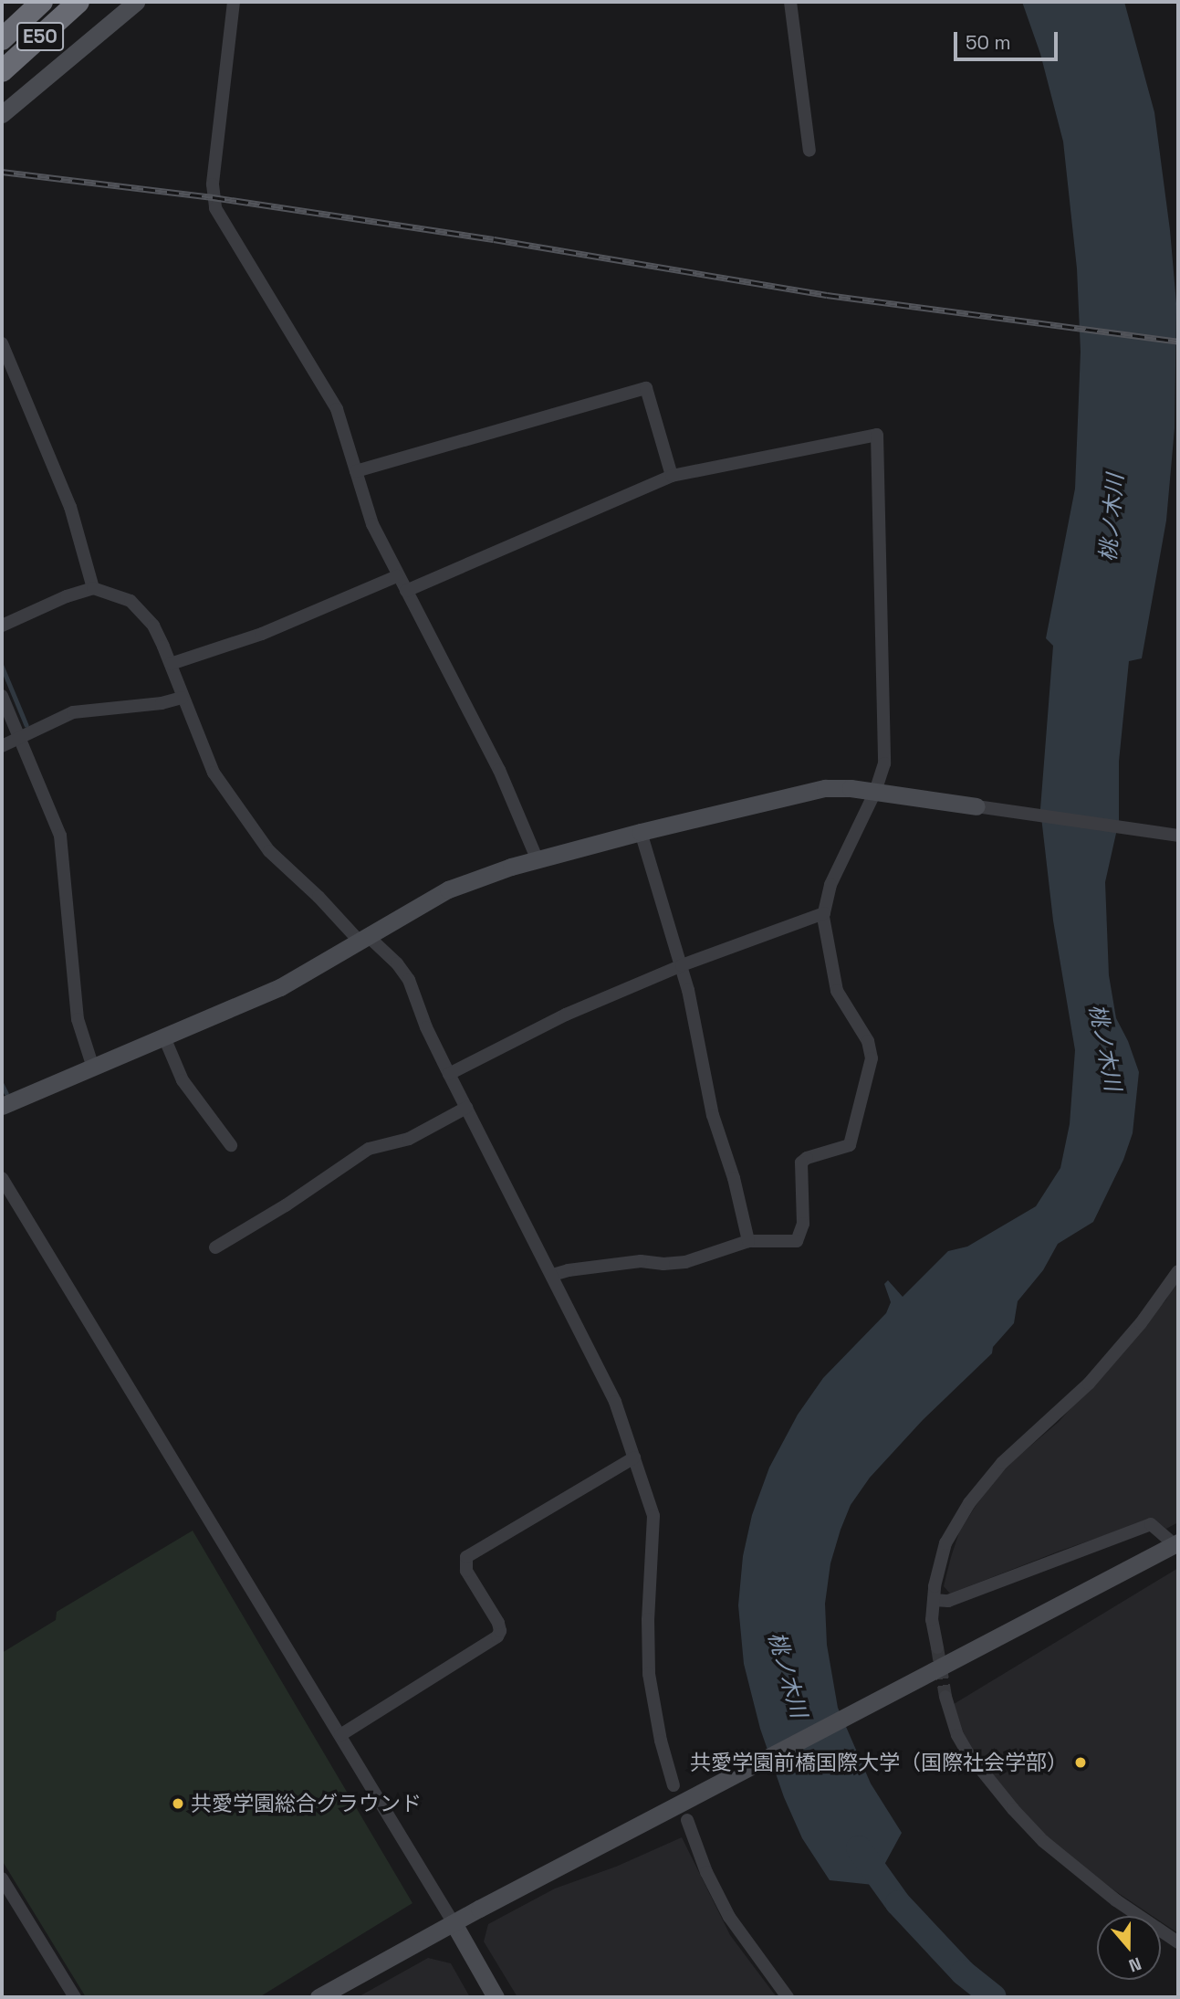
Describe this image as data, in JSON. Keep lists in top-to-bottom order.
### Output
{
  "streets": {
    "highway": ["E50"]
  },
  "water": ["桃ノ木川"],
  "places": ["共愛学園前橋国際大学（国際社会学部）", "共愛学園総合グラウンド"],
  "scale_bar": "50 m",
  "north": "bottom"
}
